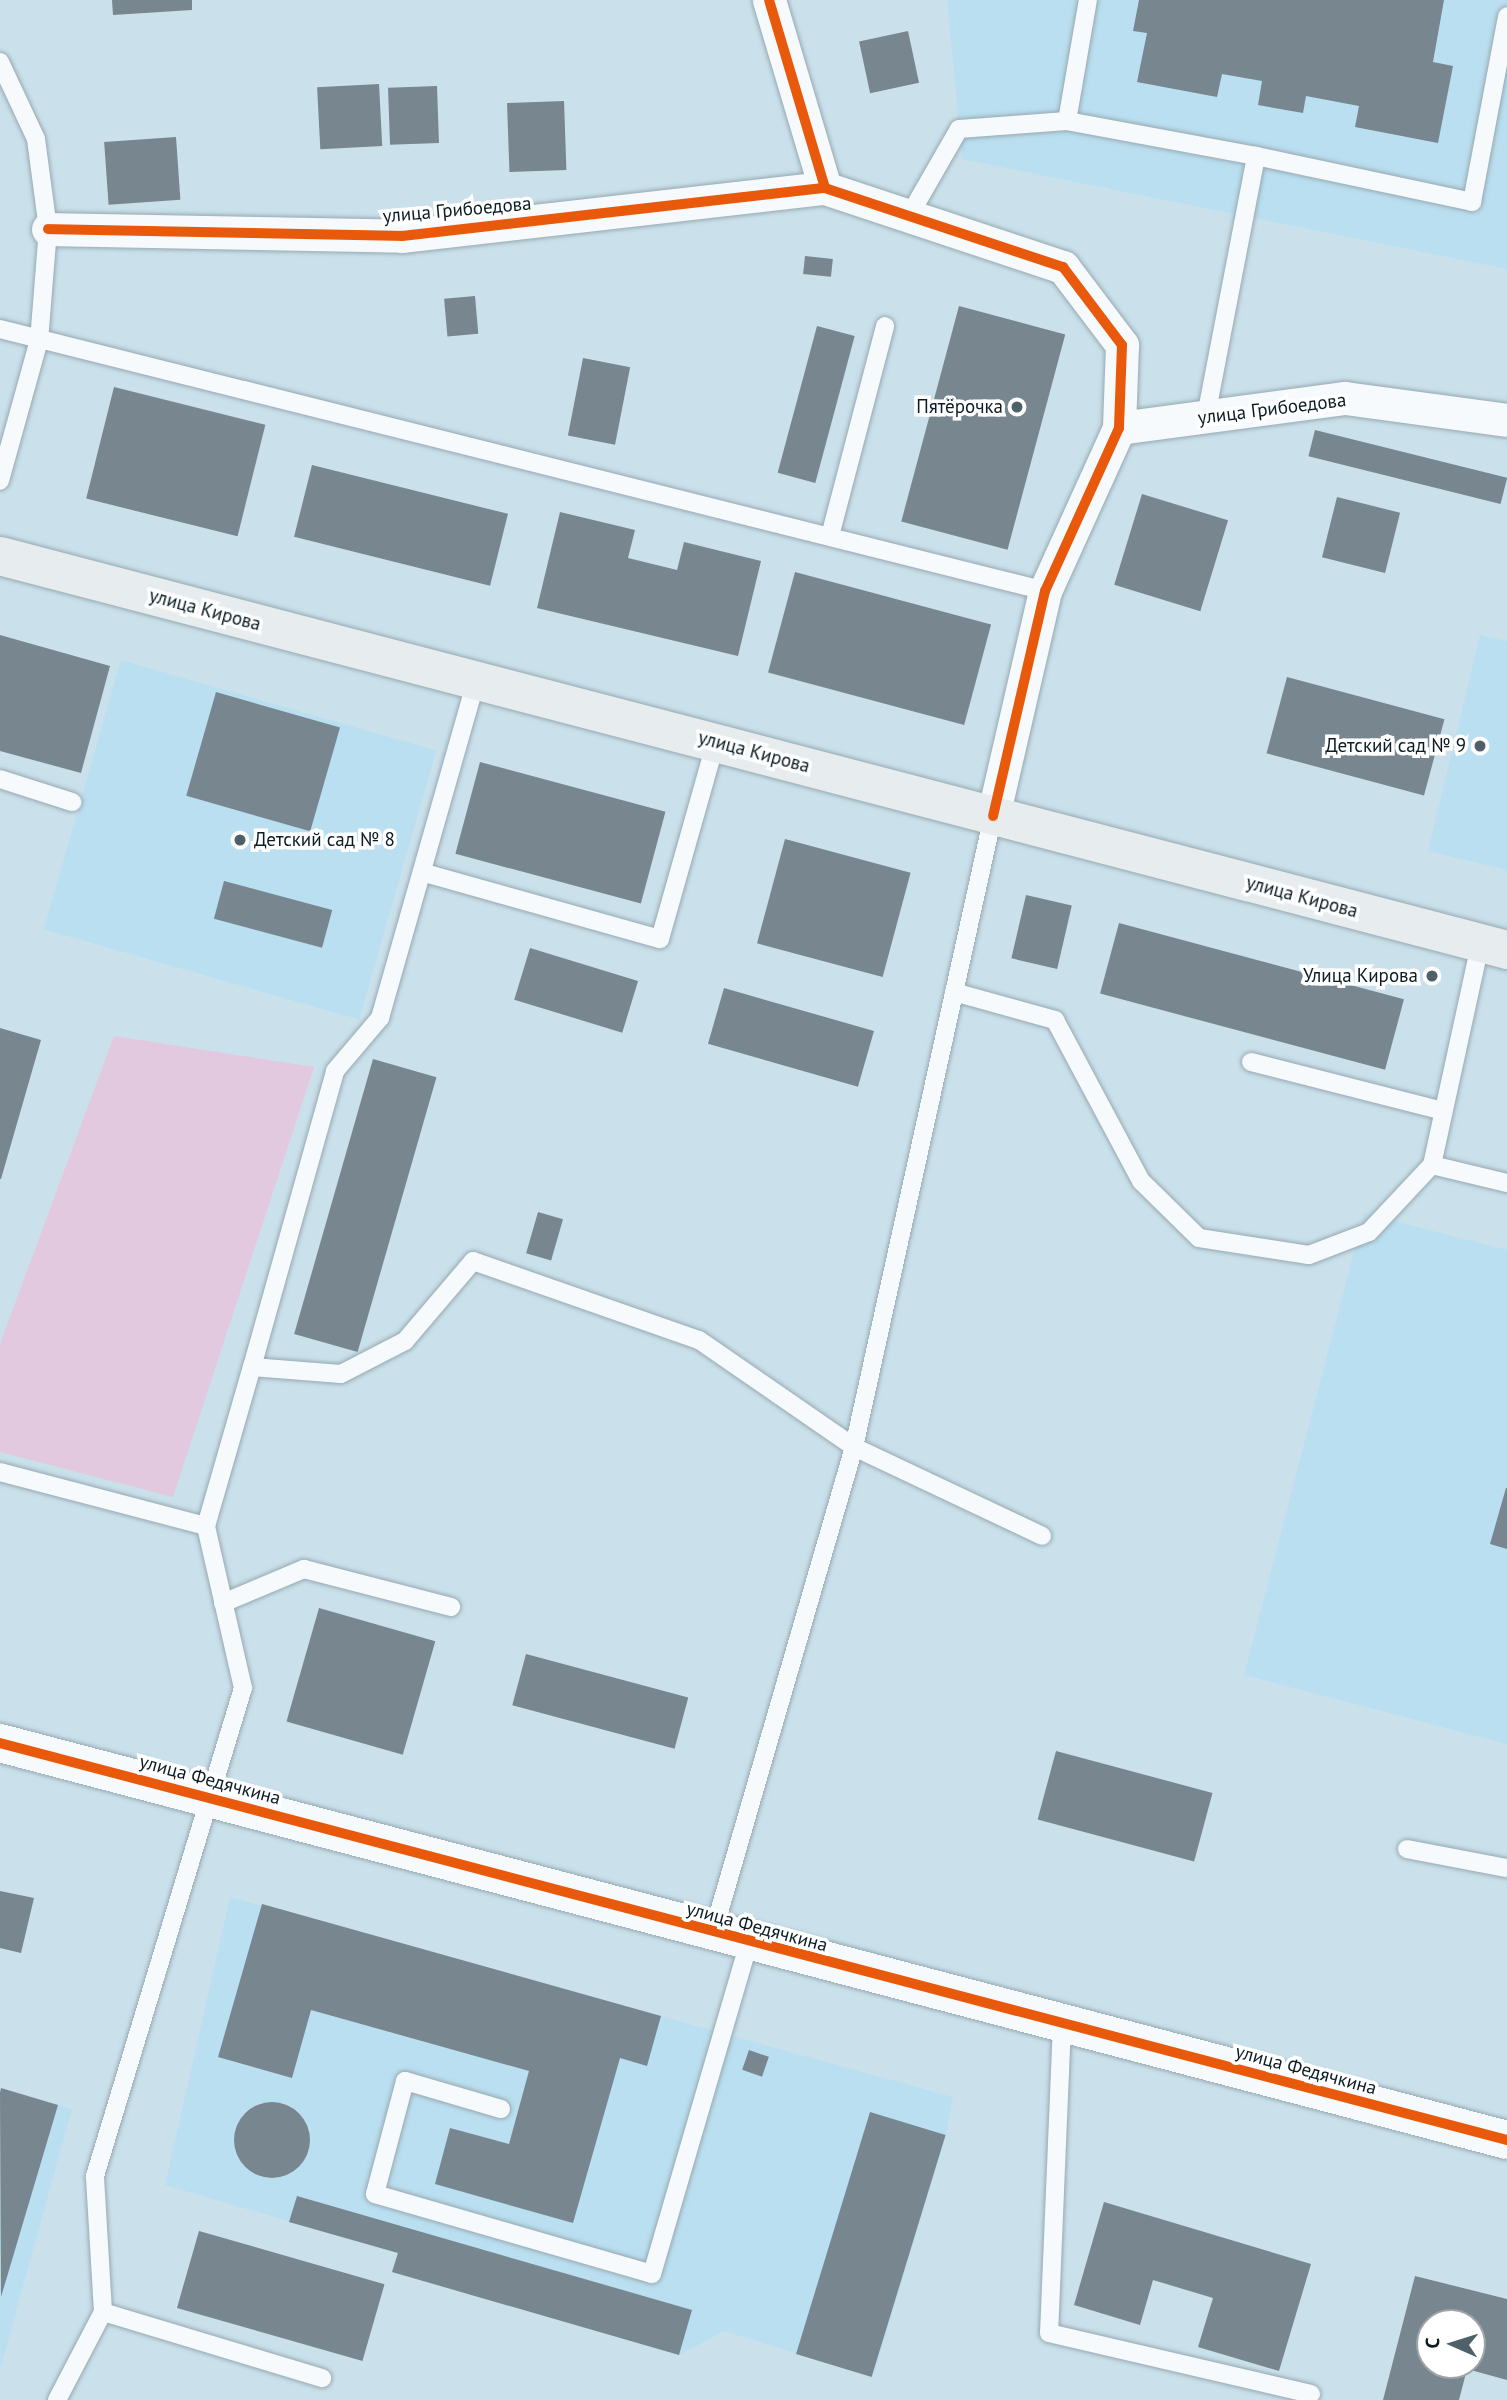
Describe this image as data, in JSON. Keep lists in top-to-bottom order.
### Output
{
  "streets": {
    "main road": ["улица Кирова"],
    "street": ["улица Грибоедова", "улица Федячкина"]
  },
  "places": [
    "Пятёрочка",
    "Детский сад № 9",
    "Детский сад № 8",
    "Улица Кирова"
  ],
  "north": "left"
}
